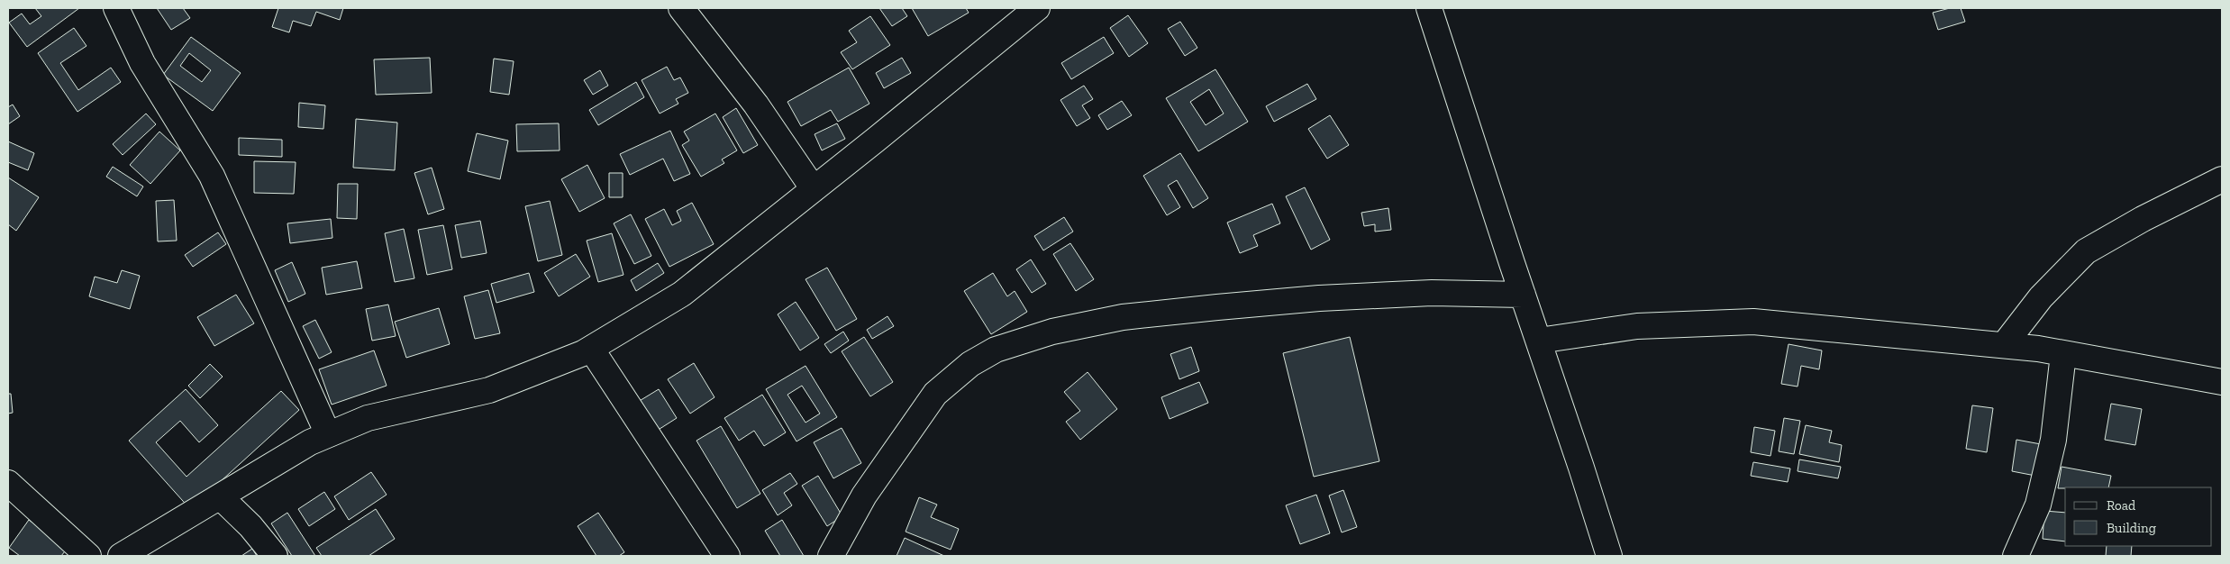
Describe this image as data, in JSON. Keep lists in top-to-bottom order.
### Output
{
  "legend": ["Road", "Building"]
}
